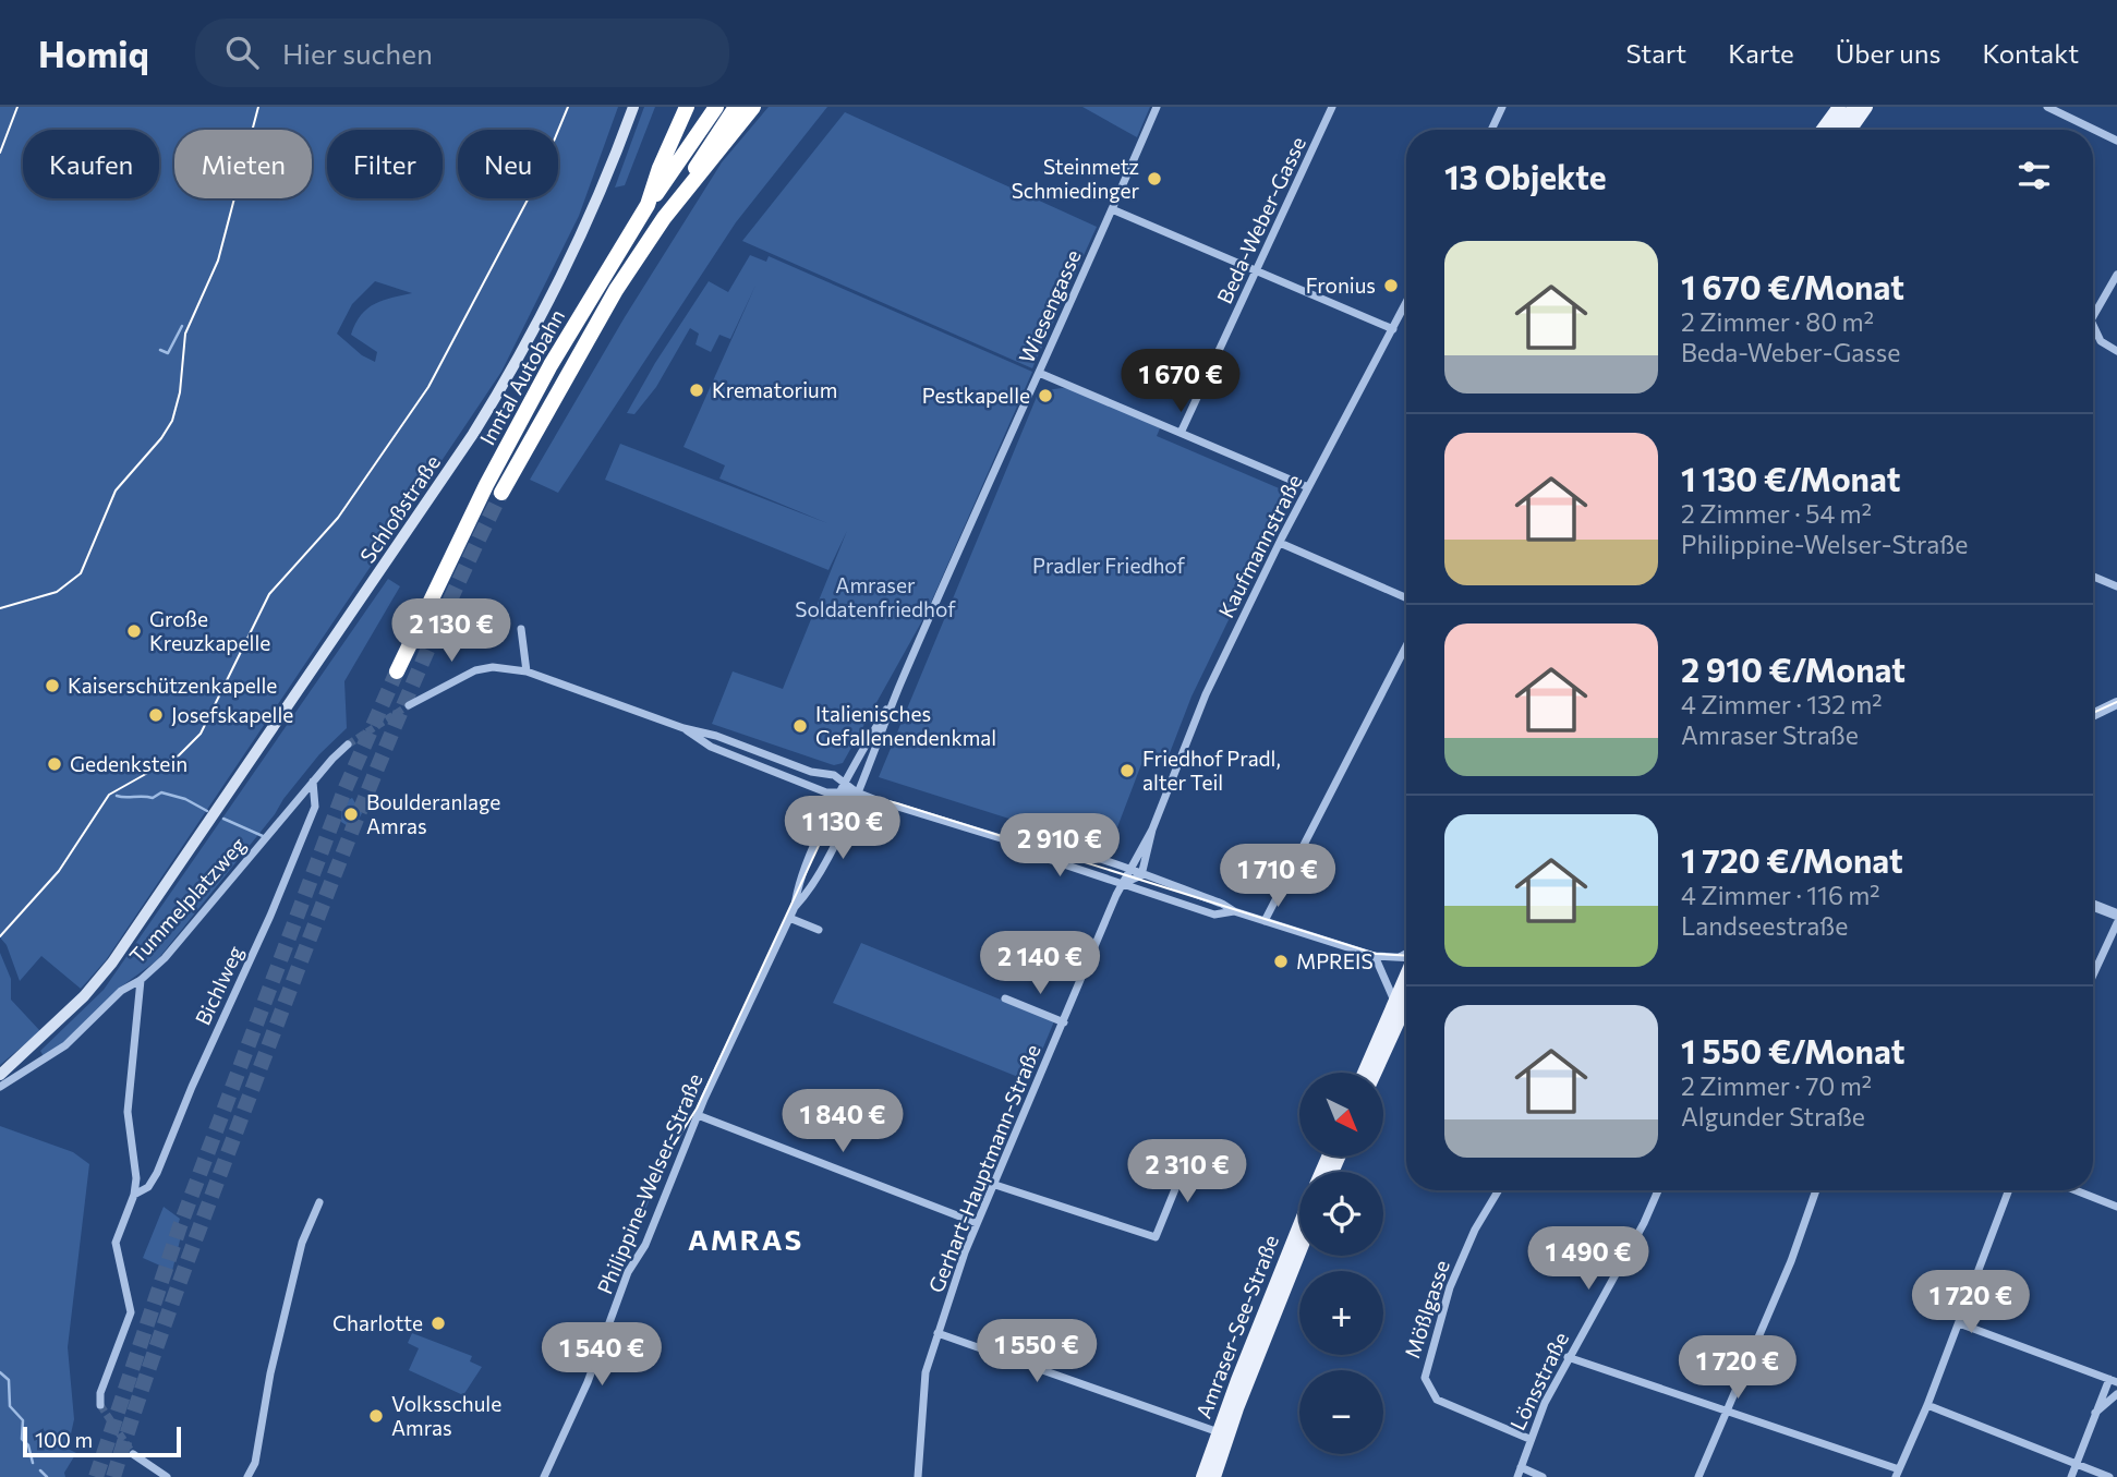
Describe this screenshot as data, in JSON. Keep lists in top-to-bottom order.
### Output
{
  "streets": {
    "highway": ["Inntal Autobahn"],
    "main road": ["Schloßstraße", "Amraser-See-Straße"],
    "street": [
      "Beda-Weber-Gasse",
      "Wiesengasse",
      "Kaufmannstraße",
      "Tummelplatzweg",
      "Bichlweg",
      "Gerhart-Hauptmann-Straße",
      "Philippine-Welser-Straße",
      "Mößlgasse",
      "Lönsstraße"
    ]
  },
  "crossings": [
    ["Wiesengasse", "Philippine-Welser-Straße"],
    ["Kaufmannstraße", "Gerhart-Hauptmann-Straße"],
    ["Tummelplatzweg", "Bichlweg"],
    ["Mößlgasse", "Lönsstraße"]
  ],
  "districts": ["AMRAS"],
  "parks": ["Pradler Friedhof", "Amraser Soldatenfriedhof"],
  "places": [
    "Steinmetz Schmiedinger",
    "Fronius",
    "Krematorium",
    "Pestkapelle",
    "Große Kreuzkapelle",
    "Kaiserschützenkapelle",
    "Josefskapelle",
    "Italienisches Gefallenendenkmal",
    "Gedenkstein",
    "Friedhof Pradl, alter Teil",
    "Boulderanlage Amras",
    "MPREIS",
    "Charlotte",
    "Volksschule Amras"
  ],
  "scale_bar": "100 m",
  "north": "bottom right",
  "page": {
    "header": "Homiq",
    "search": "Hier suchen",
    "nav": [
      "Start",
      "Karte",
      "Über uns",
      "Kontakt"
    ],
    "chip": [
      "Kaufen",
      "Mieten",
      "Filter",
      "Neu"
    ],
    "heading": "13 Objekte",
    "list": [
      {
        "name": "1 670 €/Monat",
        "note": "2 Zimmer · 80 m² · Beda-Weber-Gasse"
      },
      {
        "name": "1 130 €/Monat",
        "note": "2 Zimmer · 54 m² · Philippine-Welser-Straße"
      },
      {
        "name": "2 910 €/Monat",
        "note": "4 Zimmer · 132 m² · Amraser Straße"
      },
      {
        "name": "1 720 €/Monat",
        "note": "4 Zimmer · 116 m² · Landseestraße"
      },
      {
        "name": "1 550 €/Monat",
        "note": "2 Zimmer · 70 m² · Algunder Straße"
      }
    ],
    "price": [
      "1 670 €",
      "2 130 €",
      "1 130 €",
      "2 910 €",
      "1 710 €",
      "2 140 €",
      "1 840 €",
      "2 310 €",
      "1 490 €",
      "1 720 €",
      "1 550 €",
      "1 540 €",
      "1 720 €"
    ],
    "map_buttons": ["+", "−"],
    "scale": "100 m"
  }
}
